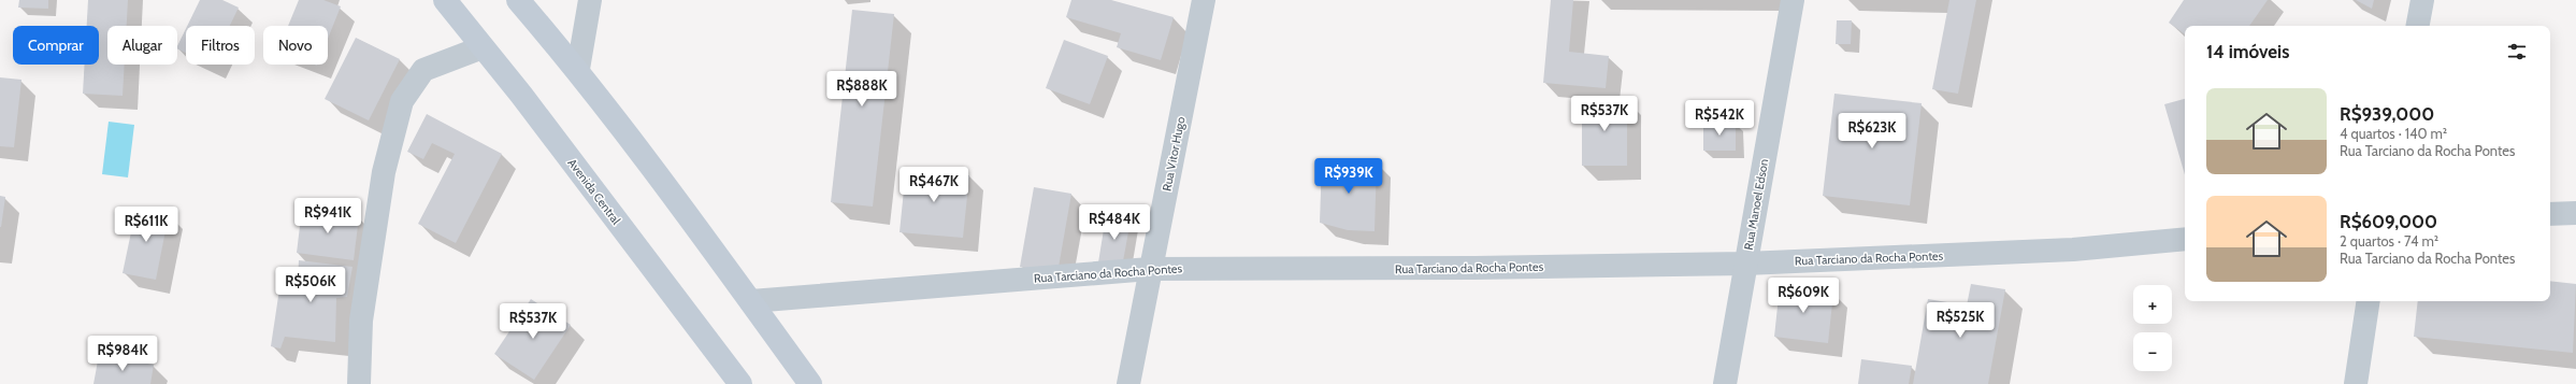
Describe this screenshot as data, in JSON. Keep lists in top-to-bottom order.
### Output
{
  "streets": {
    "main road": ["Avenida Central"],
    "street": ["Rua Vitor Hugo", "Rua Manoel Edson", "Rua Tarciano da Rocha Pontes"]
  },
  "crossings": [
    ["Rua Vitor Hugo", "Rua Tarciano da Rocha Pontes"],
    ["Rua Manoel Edson", "Rua Tarciano da Rocha Pontes"]
  ],
  "page": {
    "chip": [
      "Comprar",
      "Alugar",
      "Filtros",
      "Novo"
    ],
    "heading": "14 imóveis",
    "price": [
      "R$888K",
      "R$537K",
      "R$542K",
      "R$623K",
      "R$939K",
      "R$467K",
      "R$941K",
      "R$484K",
      "R$611K",
      "R$506K",
      "R$609K",
      "R$525K",
      "R$537K",
      "R$984K"
    ],
    "list": [
      {
        "name": "R$939,000",
        "note": "4 quartos · 140 m² · Rua Tarciano da Rocha Pontes"
      },
      {
        "name": "R$609,000",
        "note": "2 quartos · 74 m² · Rua Tarciano da Rocha Pontes"
      }
    ],
    "map_buttons": ["+", "−"]
  }
}
